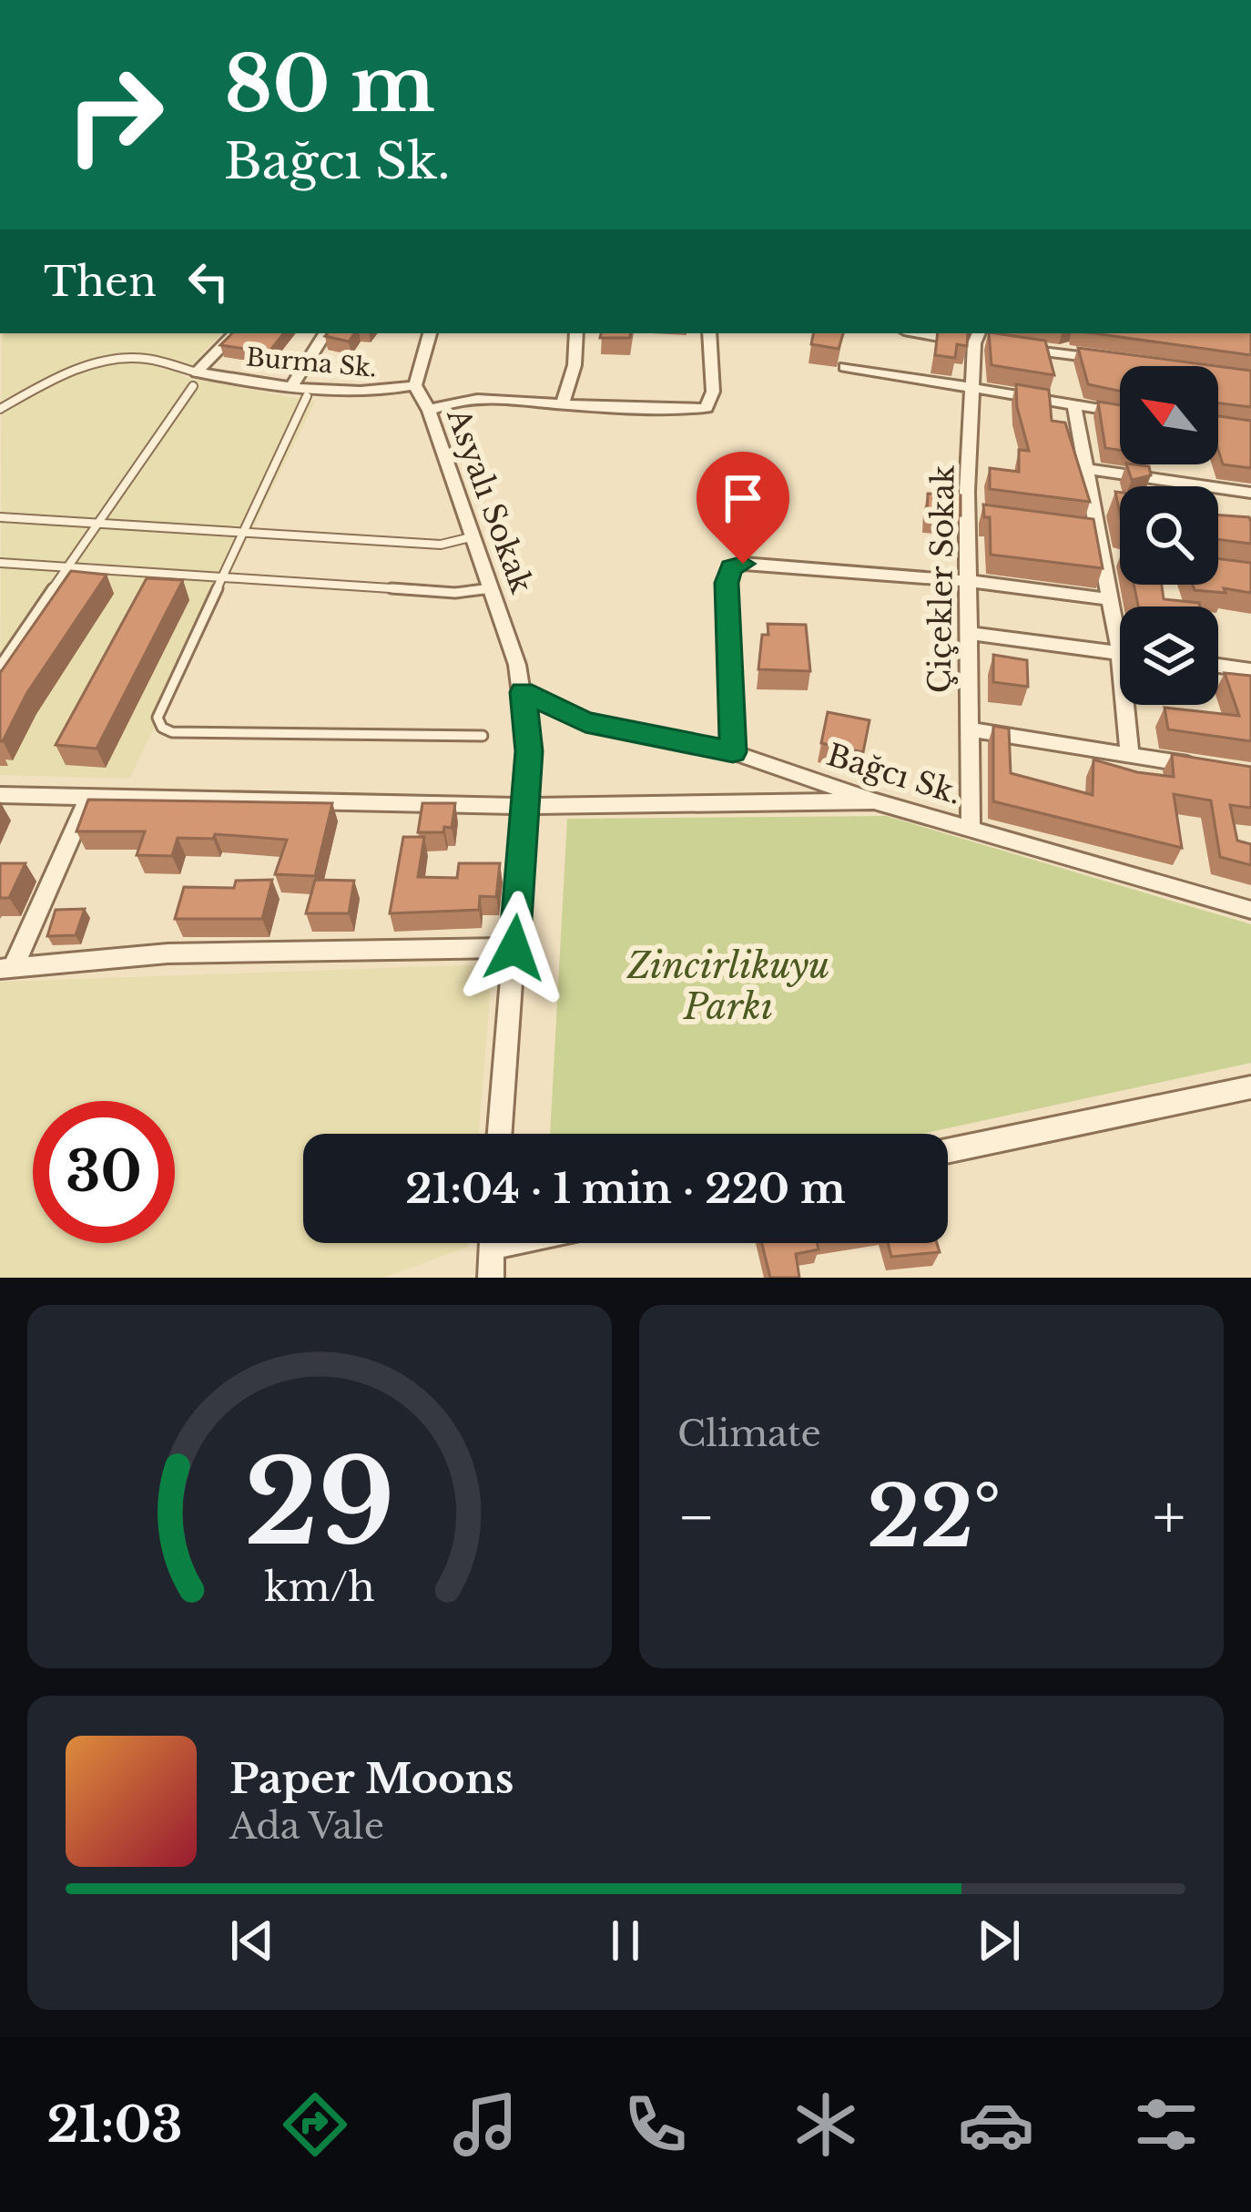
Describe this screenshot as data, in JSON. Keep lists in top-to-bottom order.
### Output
{
  "streets": {
    "street": [
      "Burma Sk.",
      "Asyalı Sokak",
      "Çiçekler Sokak",
      "Bağcı Sk."
    ]
  },
  "crossings": [
    ["Burma Sk.", "Asyalı Sokak"],
    ["Asyalı Sokak", "Bağcı Sk."],
    ["Çiçekler Sokak", "Bağcı Sk."]
  ],
  "parks": ["Zincirlikuyu Parkı"],
  "north": "top left",
  "page": {
    "turn": ["80 m", "Bağcı Sk."],
    "then": "Then",
    "limit": "30",
    "trip": "21:04 · 1 min · 220 m",
    "tile": "Climate",
    "heat": ["−", "22°", "+"],
    "song": ["Paper Moons", "Ada Vale"],
    "tabs": "21:03",
    "gauge": ["29", "km/h"]
  }
}
